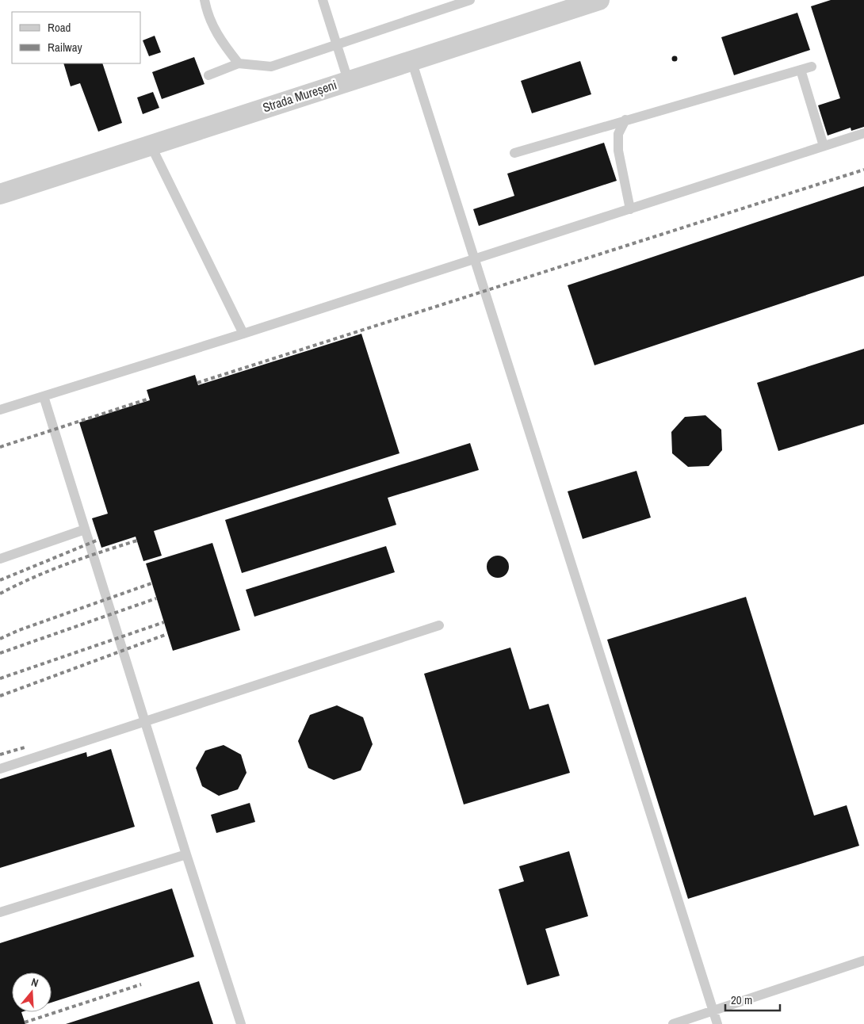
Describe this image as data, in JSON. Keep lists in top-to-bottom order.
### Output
{
  "streets": {
    "street": ["Strada Mureșeni"]
  },
  "legend": ["Road", "Railway"],
  "scale_bar": "20 m",
  "north": "top"
}
